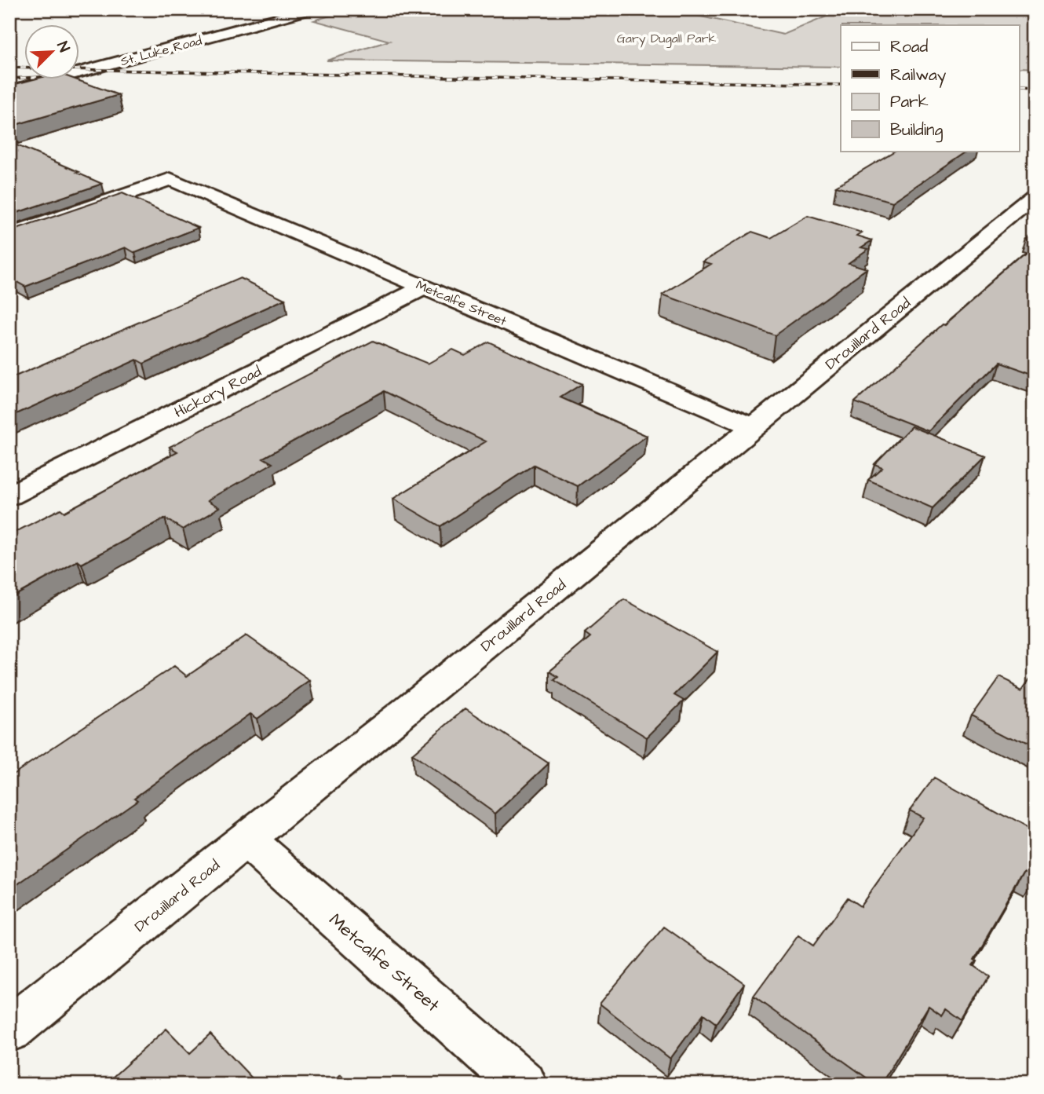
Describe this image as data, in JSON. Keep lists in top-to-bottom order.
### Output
{
  "streets": {
    "street": [
      "St. Luke Road",
      "Metcalfe Street",
      "Drouillard Road",
      "Hickory Road"
    ]
  },
  "crossings": [
    ["Metcalfe Street", "Drouillard Road"],
    ["Metcalfe Street", "Hickory Road"]
  ],
  "parks": ["Gary Dugall Park"],
  "legend": [
    "Road",
    "Railway",
    "Park",
    "Building"
  ],
  "north": "top right"
}
